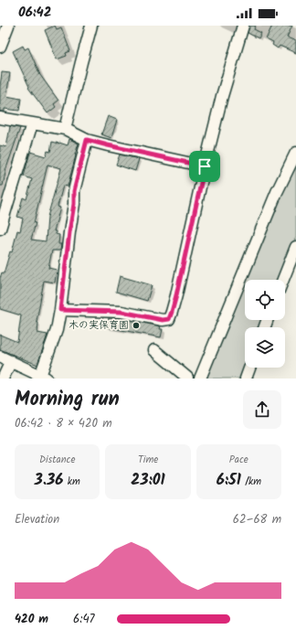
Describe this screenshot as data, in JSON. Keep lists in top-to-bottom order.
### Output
{
  "places": ["木の実保育園"],
  "page": {
    "status": "06:42",
    "heading": ["Morning run", "06:42 · 8 × 420 m"],
    "stats": [
      ["Distance", "3.36 km"],
      ["Time", "23:01"],
      ["Pace", "6:51 /km"]
    ],
    "chart": ["Elevation", "62–68 m"],
    "list": [
      {
        "name": "420 m",
        "note": "6:47"
      }
    ]
  }
}
